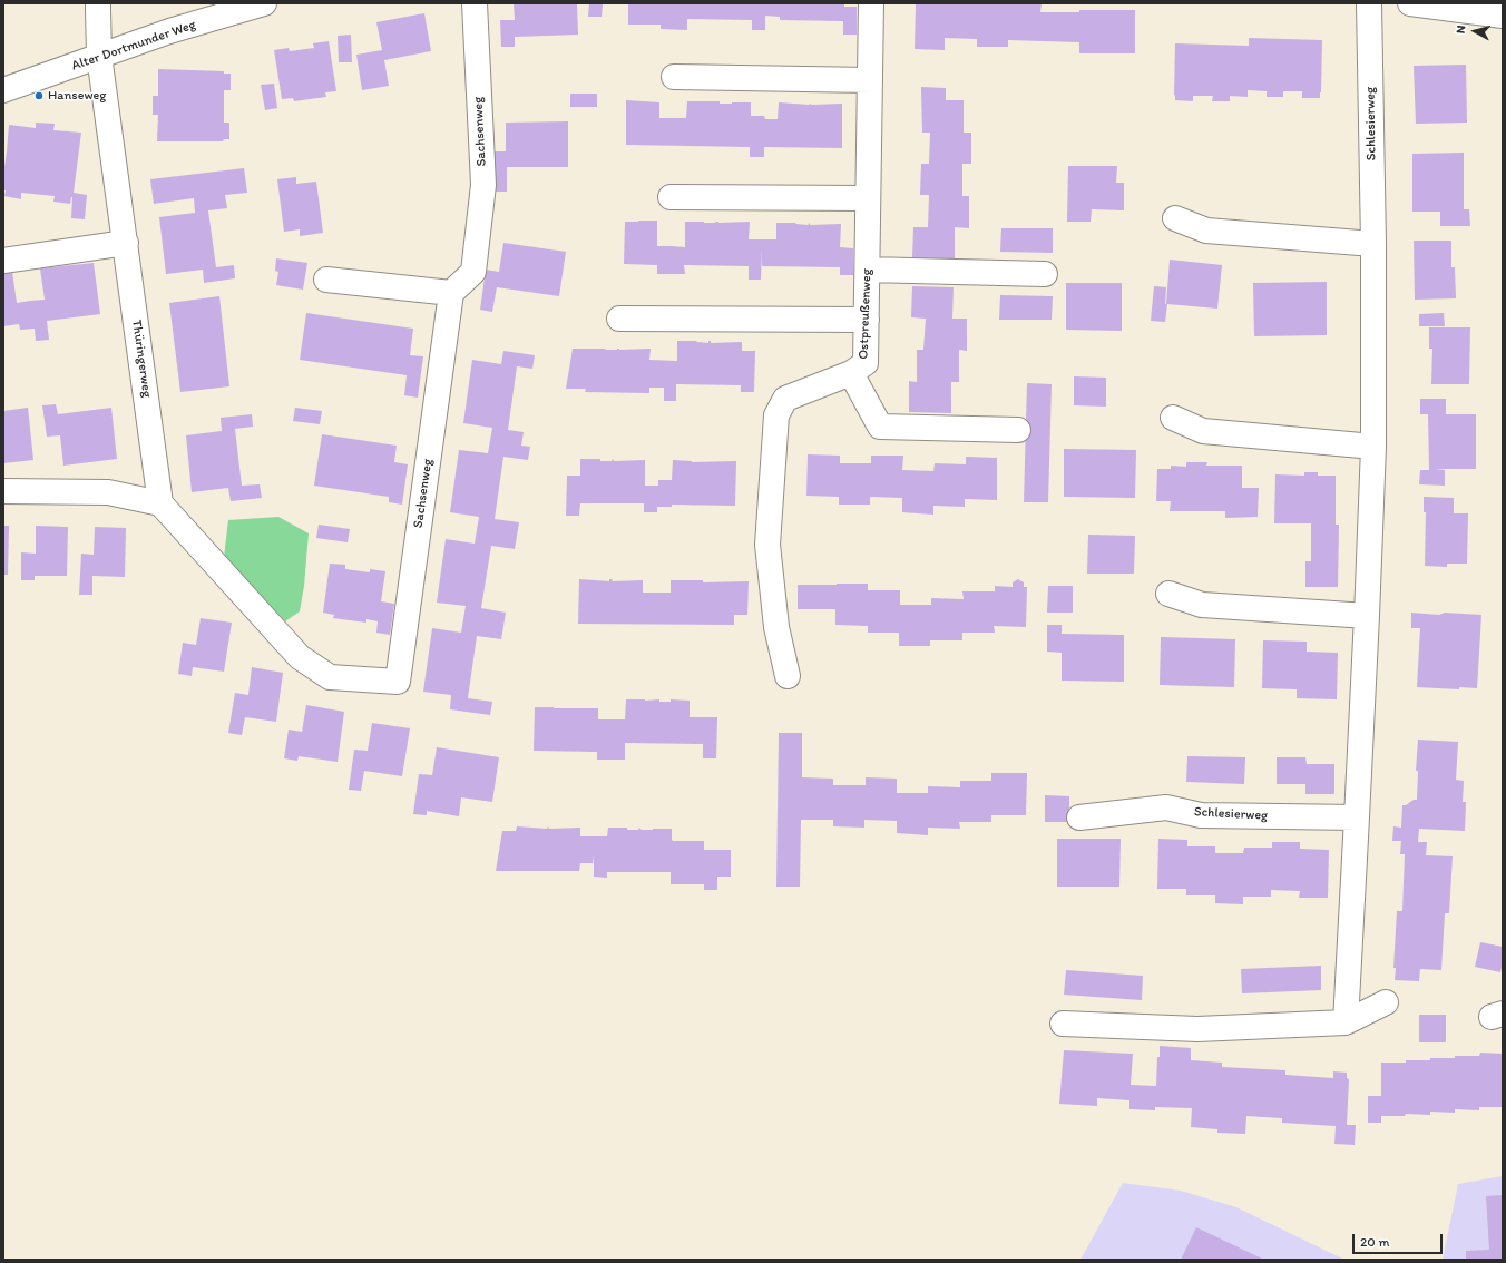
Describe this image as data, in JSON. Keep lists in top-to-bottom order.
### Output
{
  "streets": {
    "street": [
      "Alter Dortmunder Weg",
      "Schlesierweg",
      "Sachsenweg",
      "Ostpreußenweg",
      "Thüringerweg"
    ]
  },
  "crossings": [
    ["Alter Dortmunder Weg", "Thüringerweg"],
    ["Sachsenweg", "Thüringerweg"]
  ],
  "places": ["Hanseweg"],
  "scale_bar": "20 m",
  "north": "left"
}
